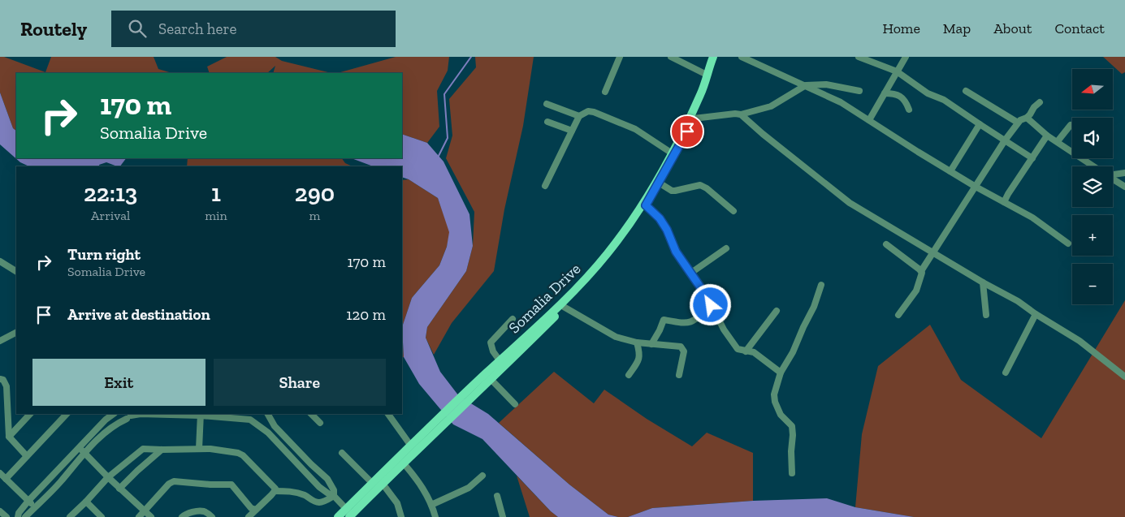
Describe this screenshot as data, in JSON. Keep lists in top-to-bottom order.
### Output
{
  "streets": {
    "main road": ["Somalia Drive"]
  },
  "north": "left",
  "page": {
    "header": "Routely",
    "search": "Search here",
    "nav": [
      "Home",
      "Map",
      "About",
      "Contact"
    ],
    "map_buttons": ["+", "−"],
    "turn": ["170 m", "Somalia Drive"],
    "eta": [
      "22:13",
      "Arrival",
      "1",
      "min",
      "290",
      "m"
    ],
    "list": [
      {
        "name": "Turn right",
        "note": "Somalia Drive",
        "value": "170 m"
      },
      {
        "name": "Arrive at destination",
        "value": "120 m"
      }
    ],
    "buttons": ["Exit", "Share"]
  }
}
